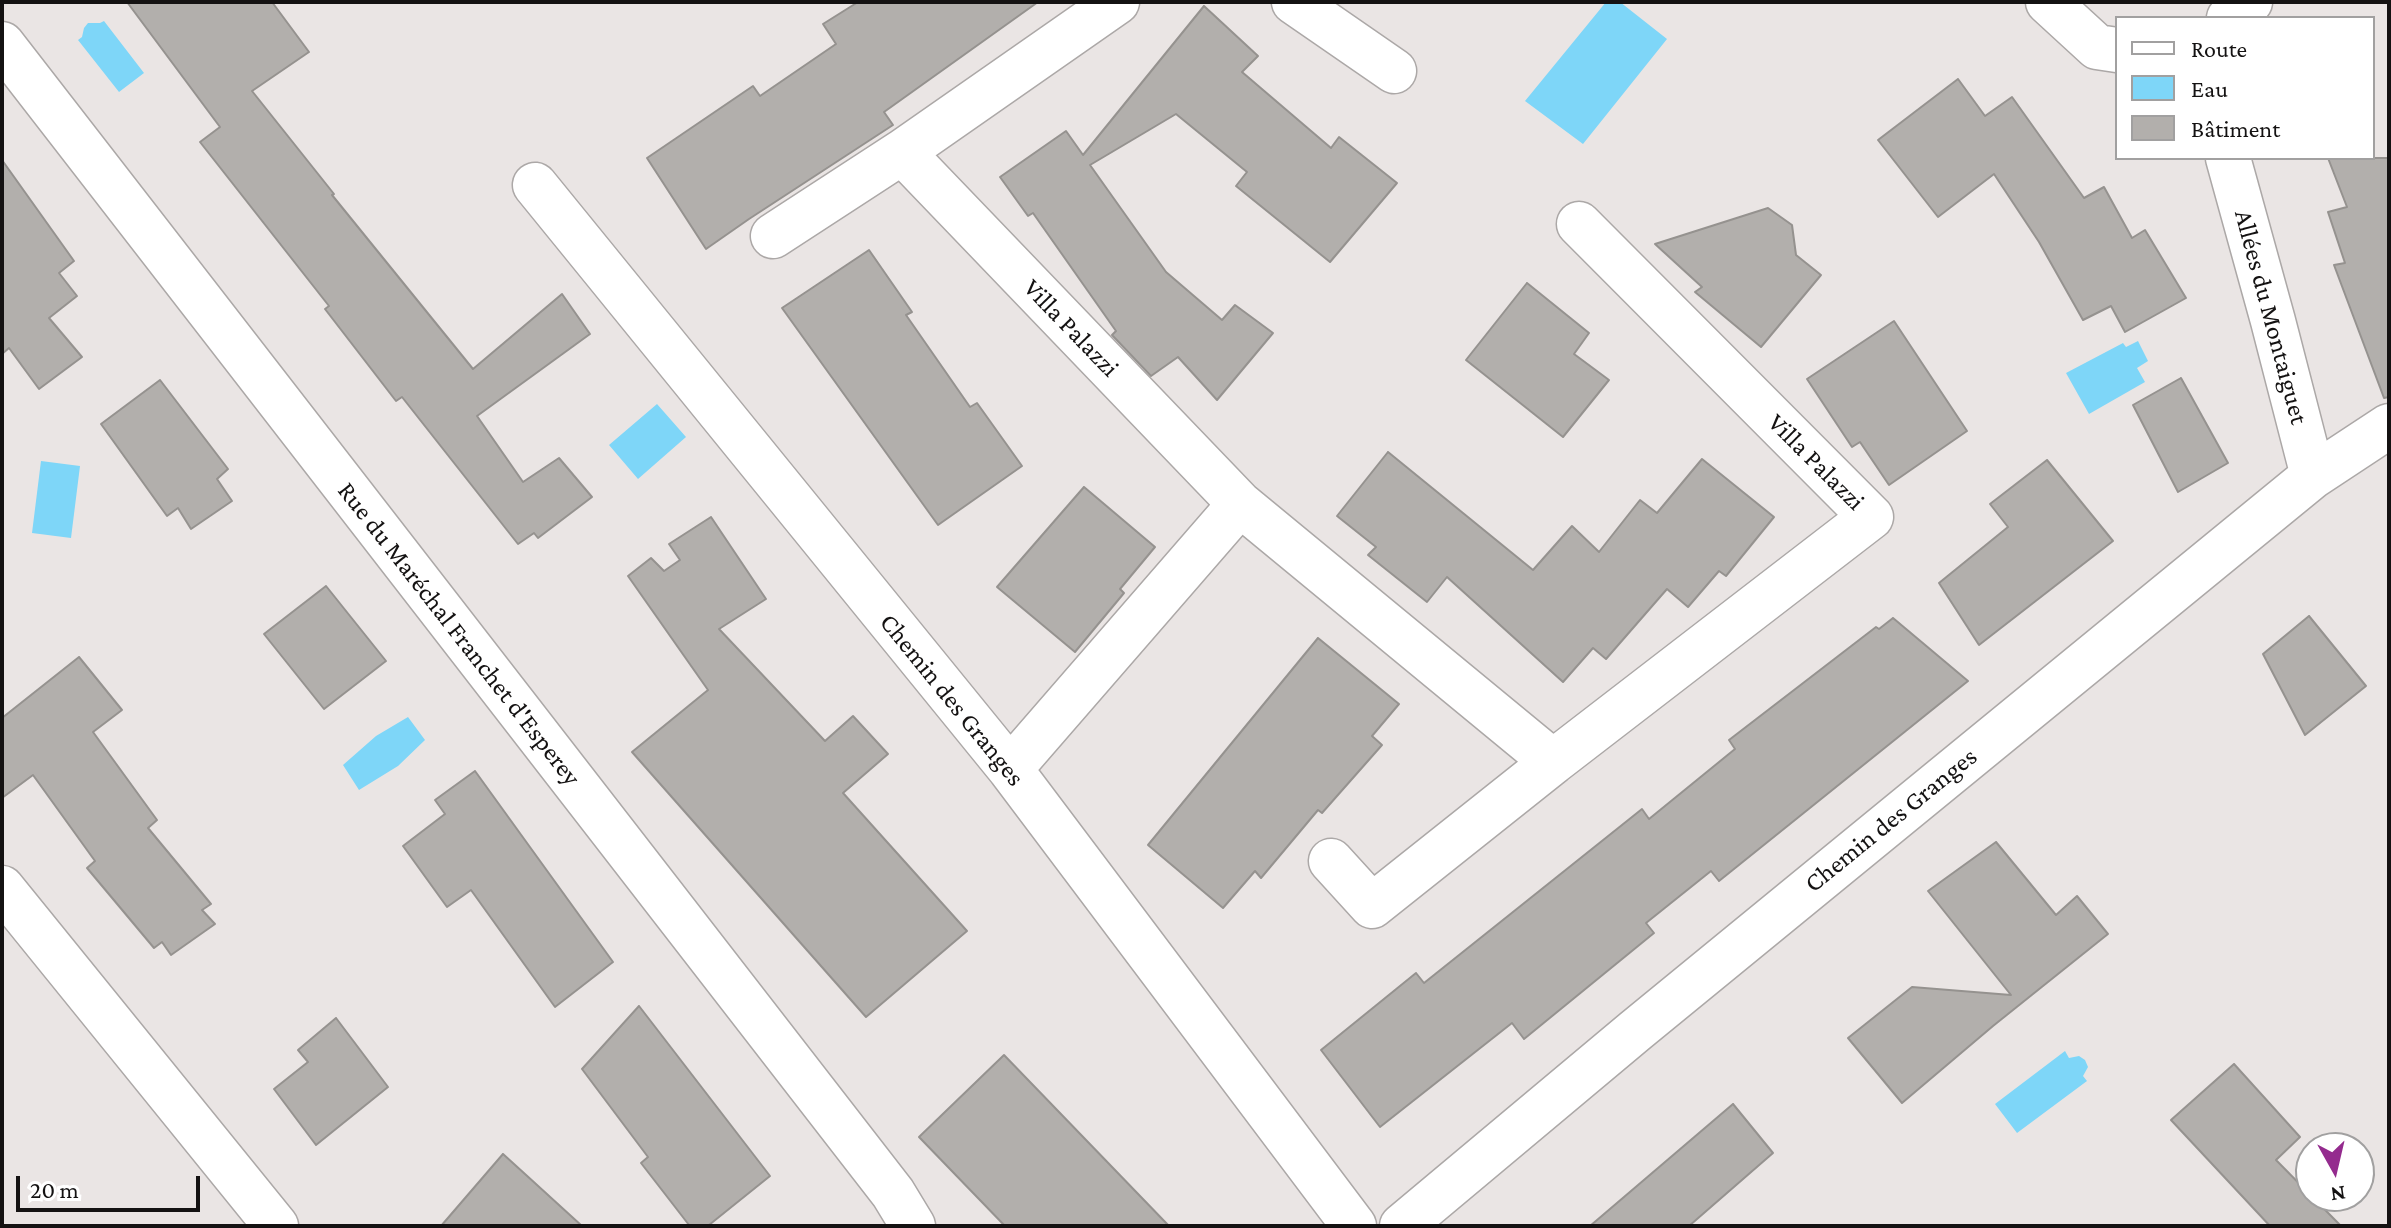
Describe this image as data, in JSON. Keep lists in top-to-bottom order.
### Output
{
  "streets": {
    "street": [
      "Allées du Montaiguet",
      "Villa Palazzi",
      "Rue du Maréchal Franchet d'Esperey",
      "Chemin des Granges"
    ]
  },
  "crossings": [
    ["Allées du Montaiguet", "Chemin des Granges"]
  ],
  "legend": ["Route", "Eau", "Bâtiment"],
  "scale_bar": "20 m",
  "north": "bottom"
}
